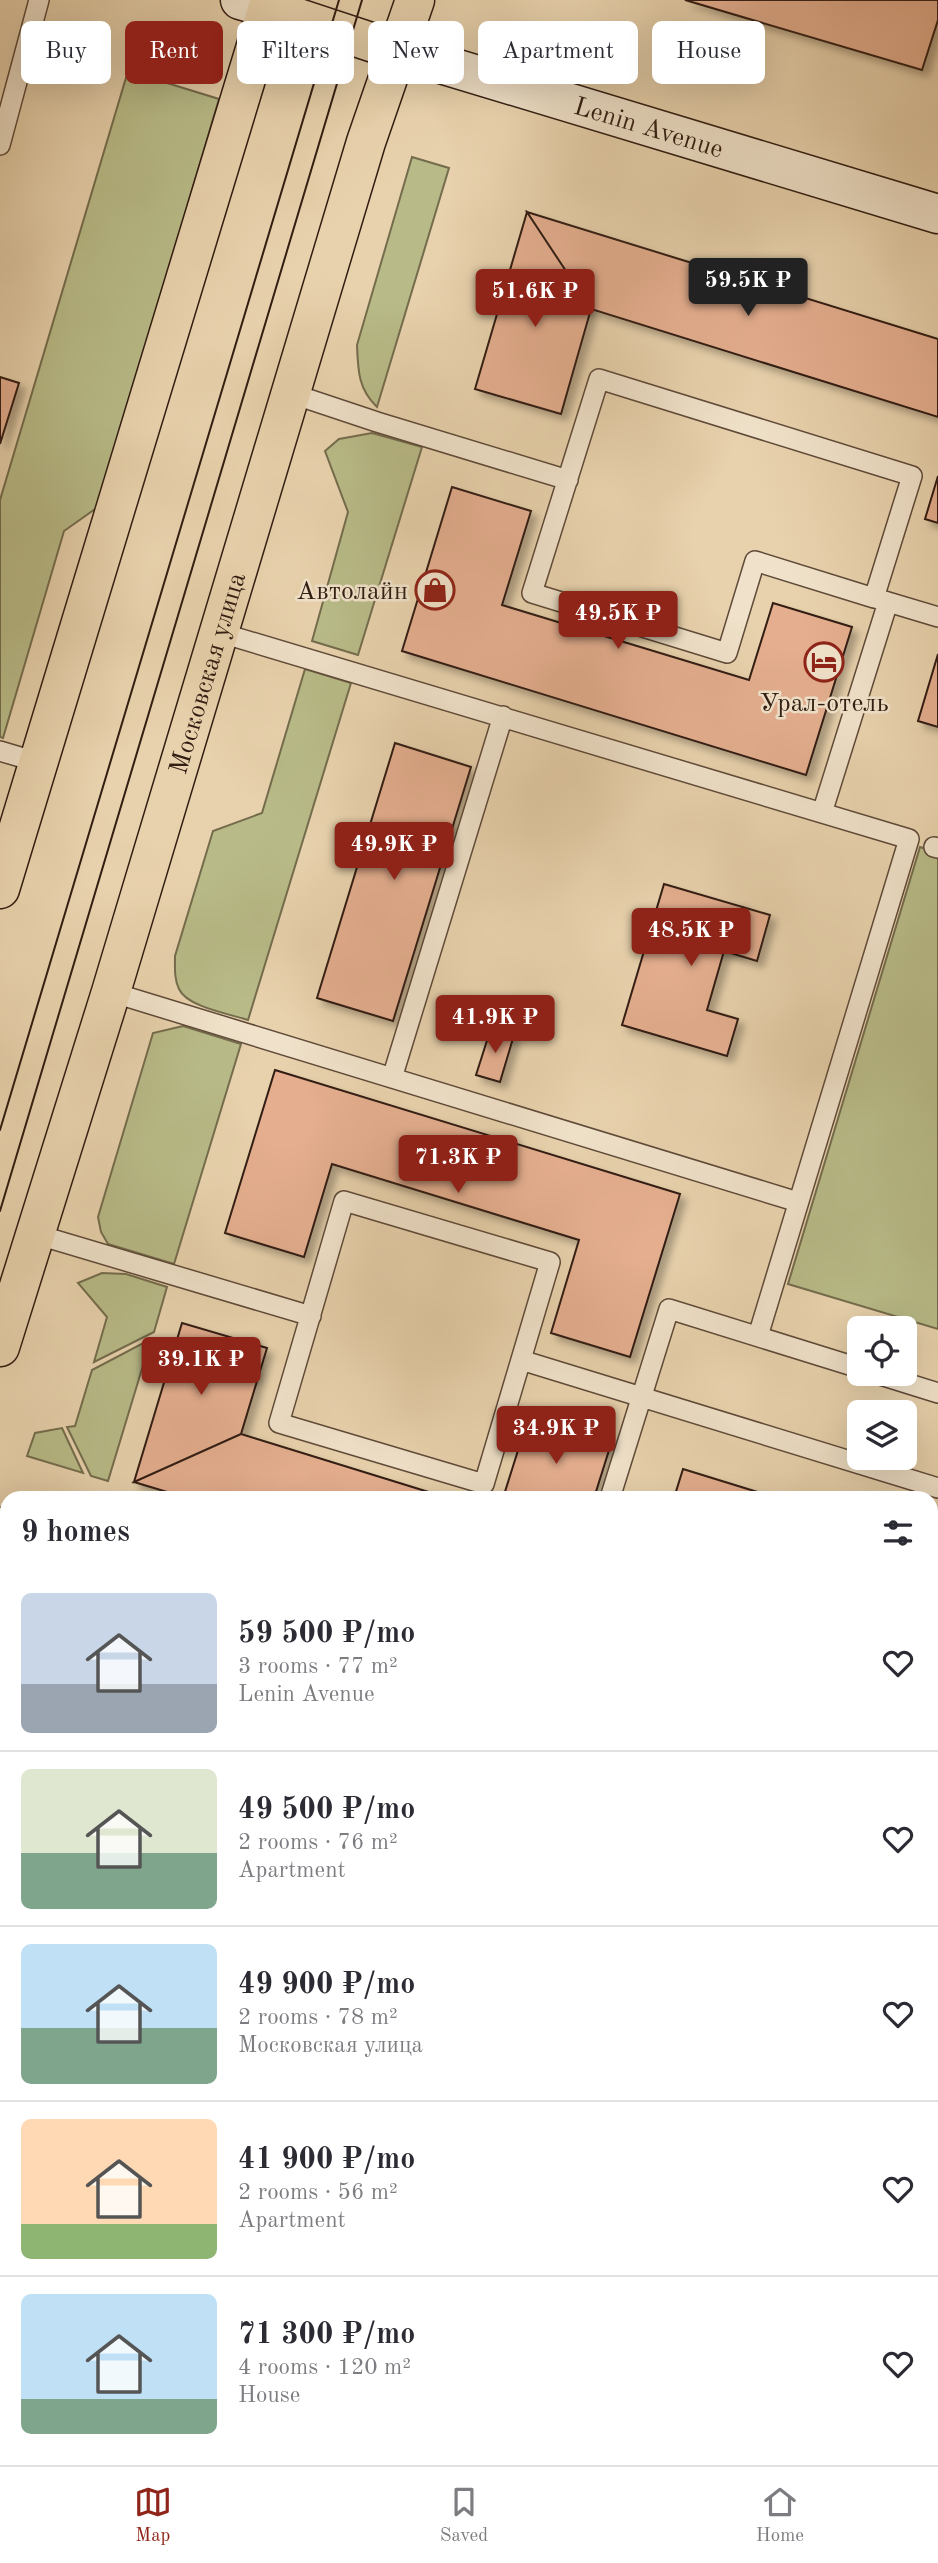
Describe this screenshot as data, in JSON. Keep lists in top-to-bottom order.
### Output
{
  "streets": {
    "main road": ["Lenin Avenue", "Московская улица"]
  },
  "places": {
    "shop": ["Автолайн"],
    "hotel": ["Урал-отель"]
  },
  "page": {
    "chip": [
      "Buy",
      "Rent",
      "Filters",
      "New",
      "Apartment",
      "House"
    ],
    "price": [
      "59.5K ₽",
      "51.6K ₽",
      "49.5K ₽",
      "49.9K ₽",
      "48.5K ₽",
      "41.9K ₽",
      "71.3K ₽",
      "39.1K ₽",
      "34.9K ₽"
    ],
    "heading": "9 homes",
    "list": [
      {
        "name": "59 500 ₽/mo",
        "note": "3 rooms · 77 m² · Lenin Avenue"
      },
      {
        "name": "49 500 ₽/mo",
        "note": "2 rooms · 76 m² · Apartment"
      },
      {
        "name": "49 900 ₽/mo",
        "note": "2 rooms · 78 m² · Московская улица"
      },
      {
        "name": "41 900 ₽/mo",
        "note": "2 rooms · 56 m² · Apartment"
      },
      {
        "name": "71 300 ₽/mo",
        "note": "4 rooms · 120 m² · House"
      }
    ],
    "tabs": ["Map", "Saved", "Home"]
  }
}
